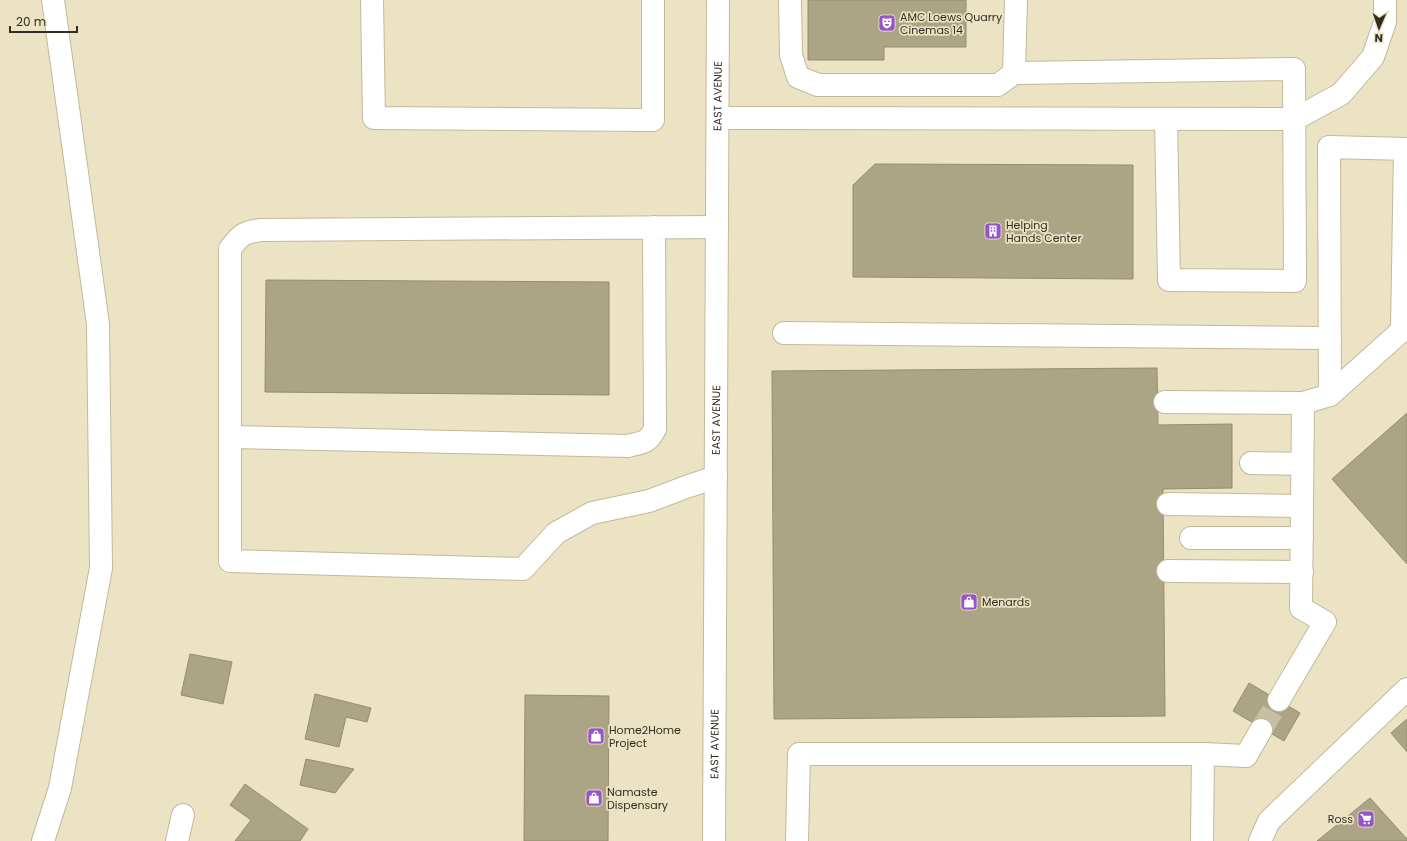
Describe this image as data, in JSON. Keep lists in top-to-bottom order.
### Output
{
  "streets": {
    "street": ["EAST AVENUE"]
  },
  "places": {
    "theatre": ["AMC Loews Quarry Cinemas 14"],
    "building": ["Helping Hands Center"],
    "shop": ["Menards", "Home2Home Project", "Namaste Dispensary"],
    "supermarket": ["Ross"]
  },
  "scale_bar": "20 m",
  "north": "bottom"
}
